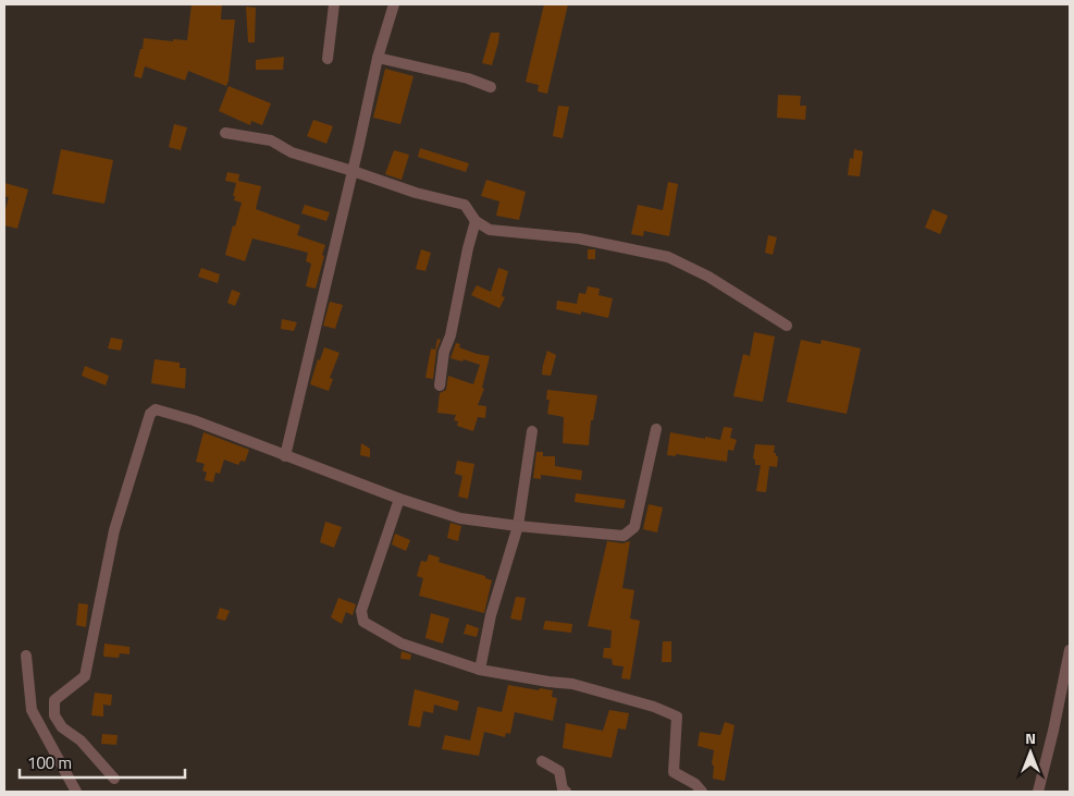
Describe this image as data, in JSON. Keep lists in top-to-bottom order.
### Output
{
  "scale_bar": "100 m",
  "north": "top"
}
